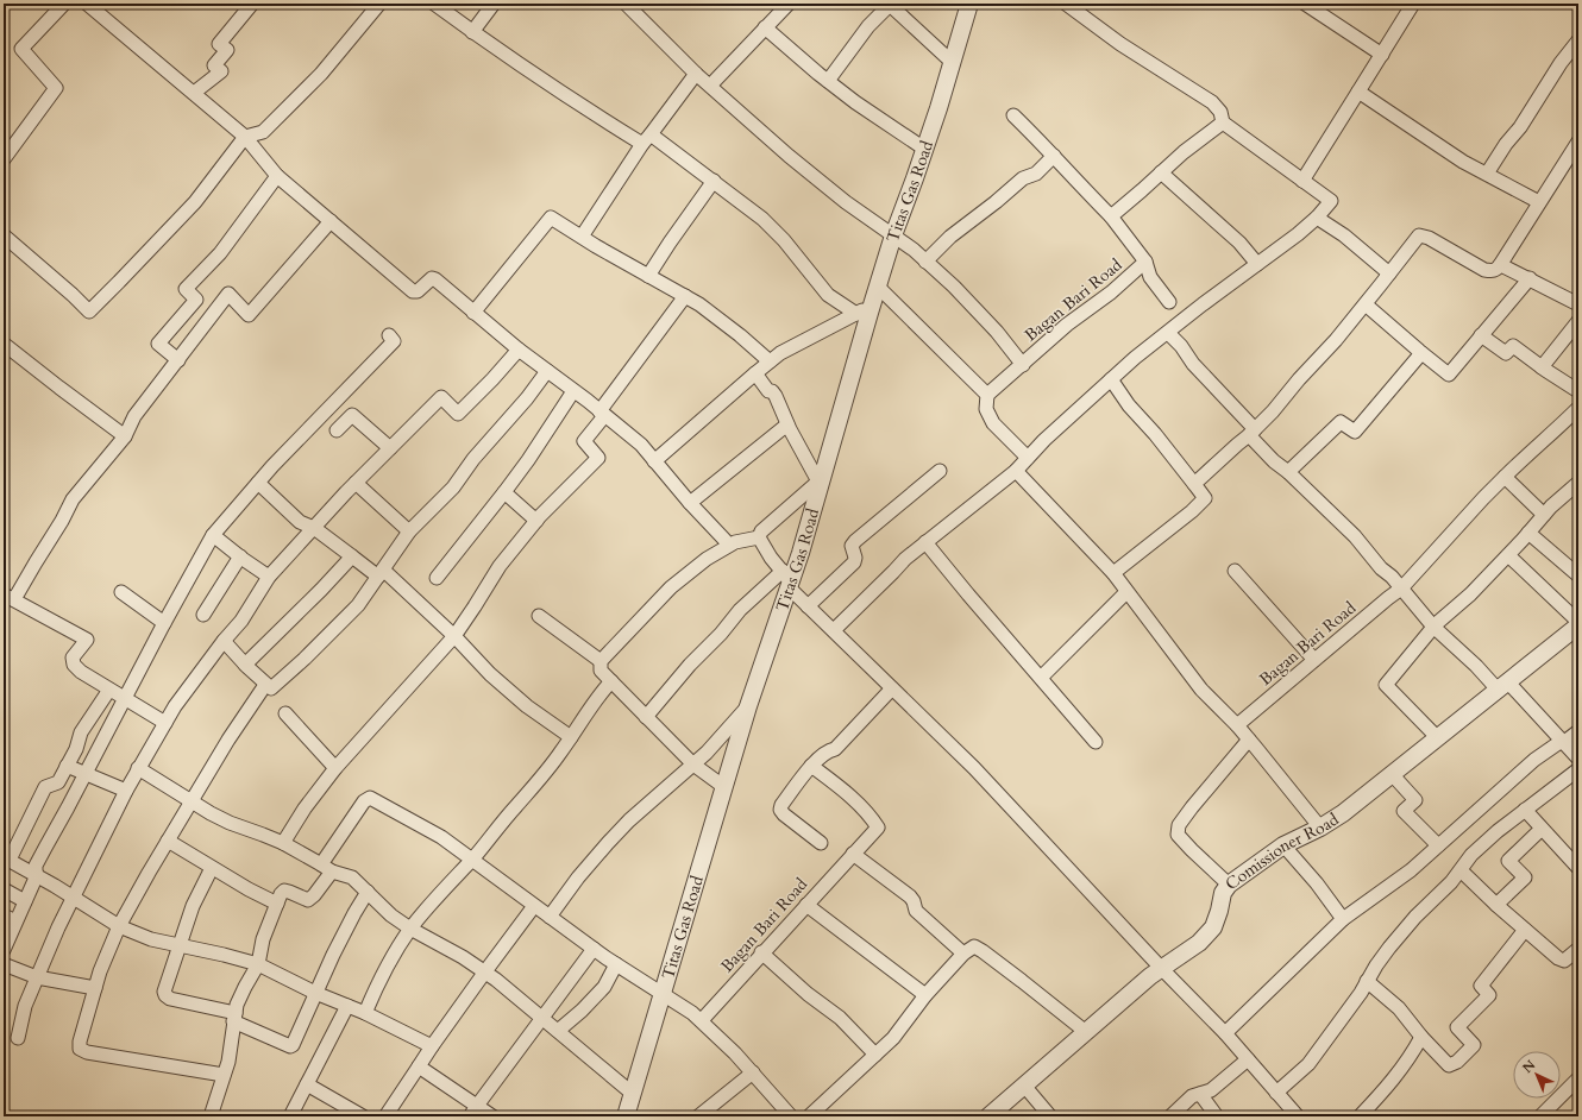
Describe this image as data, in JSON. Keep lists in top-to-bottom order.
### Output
{
  "streets": {
    "street": ["Titas Gas Road", "Bagan Bari Road", "Comissioner Road"]
  },
  "north": "top left"
}
